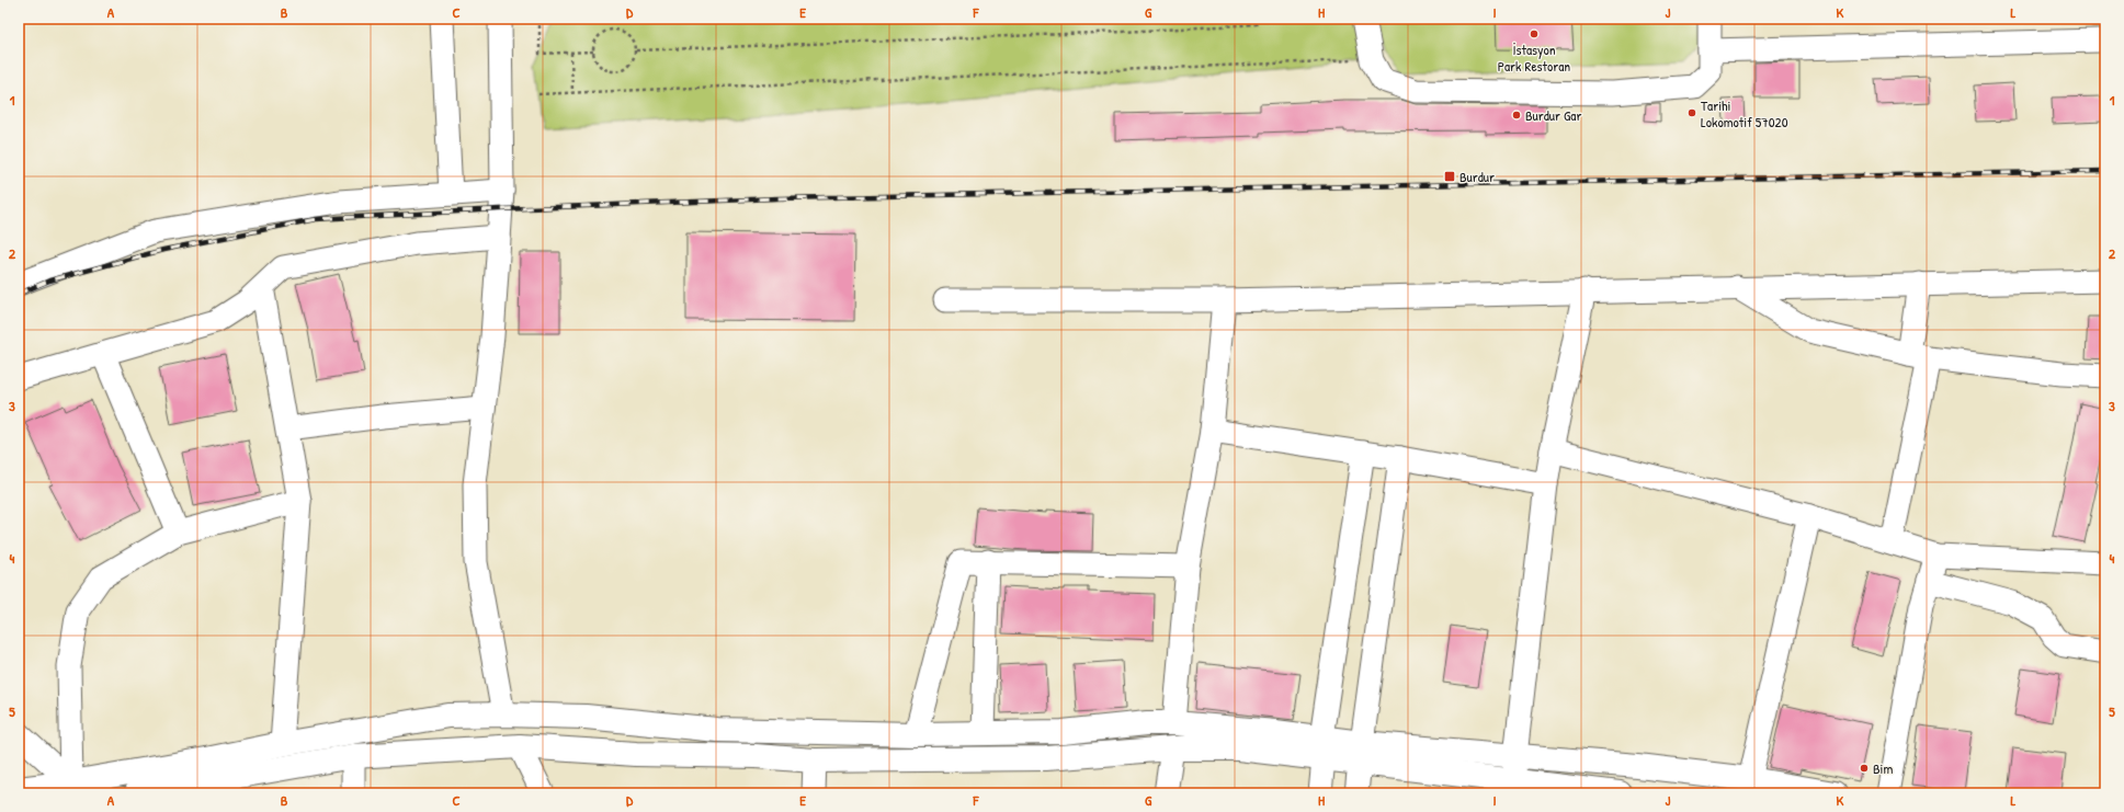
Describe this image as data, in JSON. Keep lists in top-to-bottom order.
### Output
{
  "places": {
    "other": [
      "İstasyon Park Restoran",
      "Tarihi Lokomotif 57020",
      "Burdur Gar",
      "Bim"
    ],
    "transit": ["Burdur"]
  },
  "grid": {
    "columns": [
      "A",
      "B",
      "C",
      "D",
      "E",
      "F",
      "G",
      "H",
      "I",
      "J",
      "K",
      "L"
    ],
    "rows": [
      "1",
      "2",
      "3",
      "4",
      "5"
    ]
  }
}
